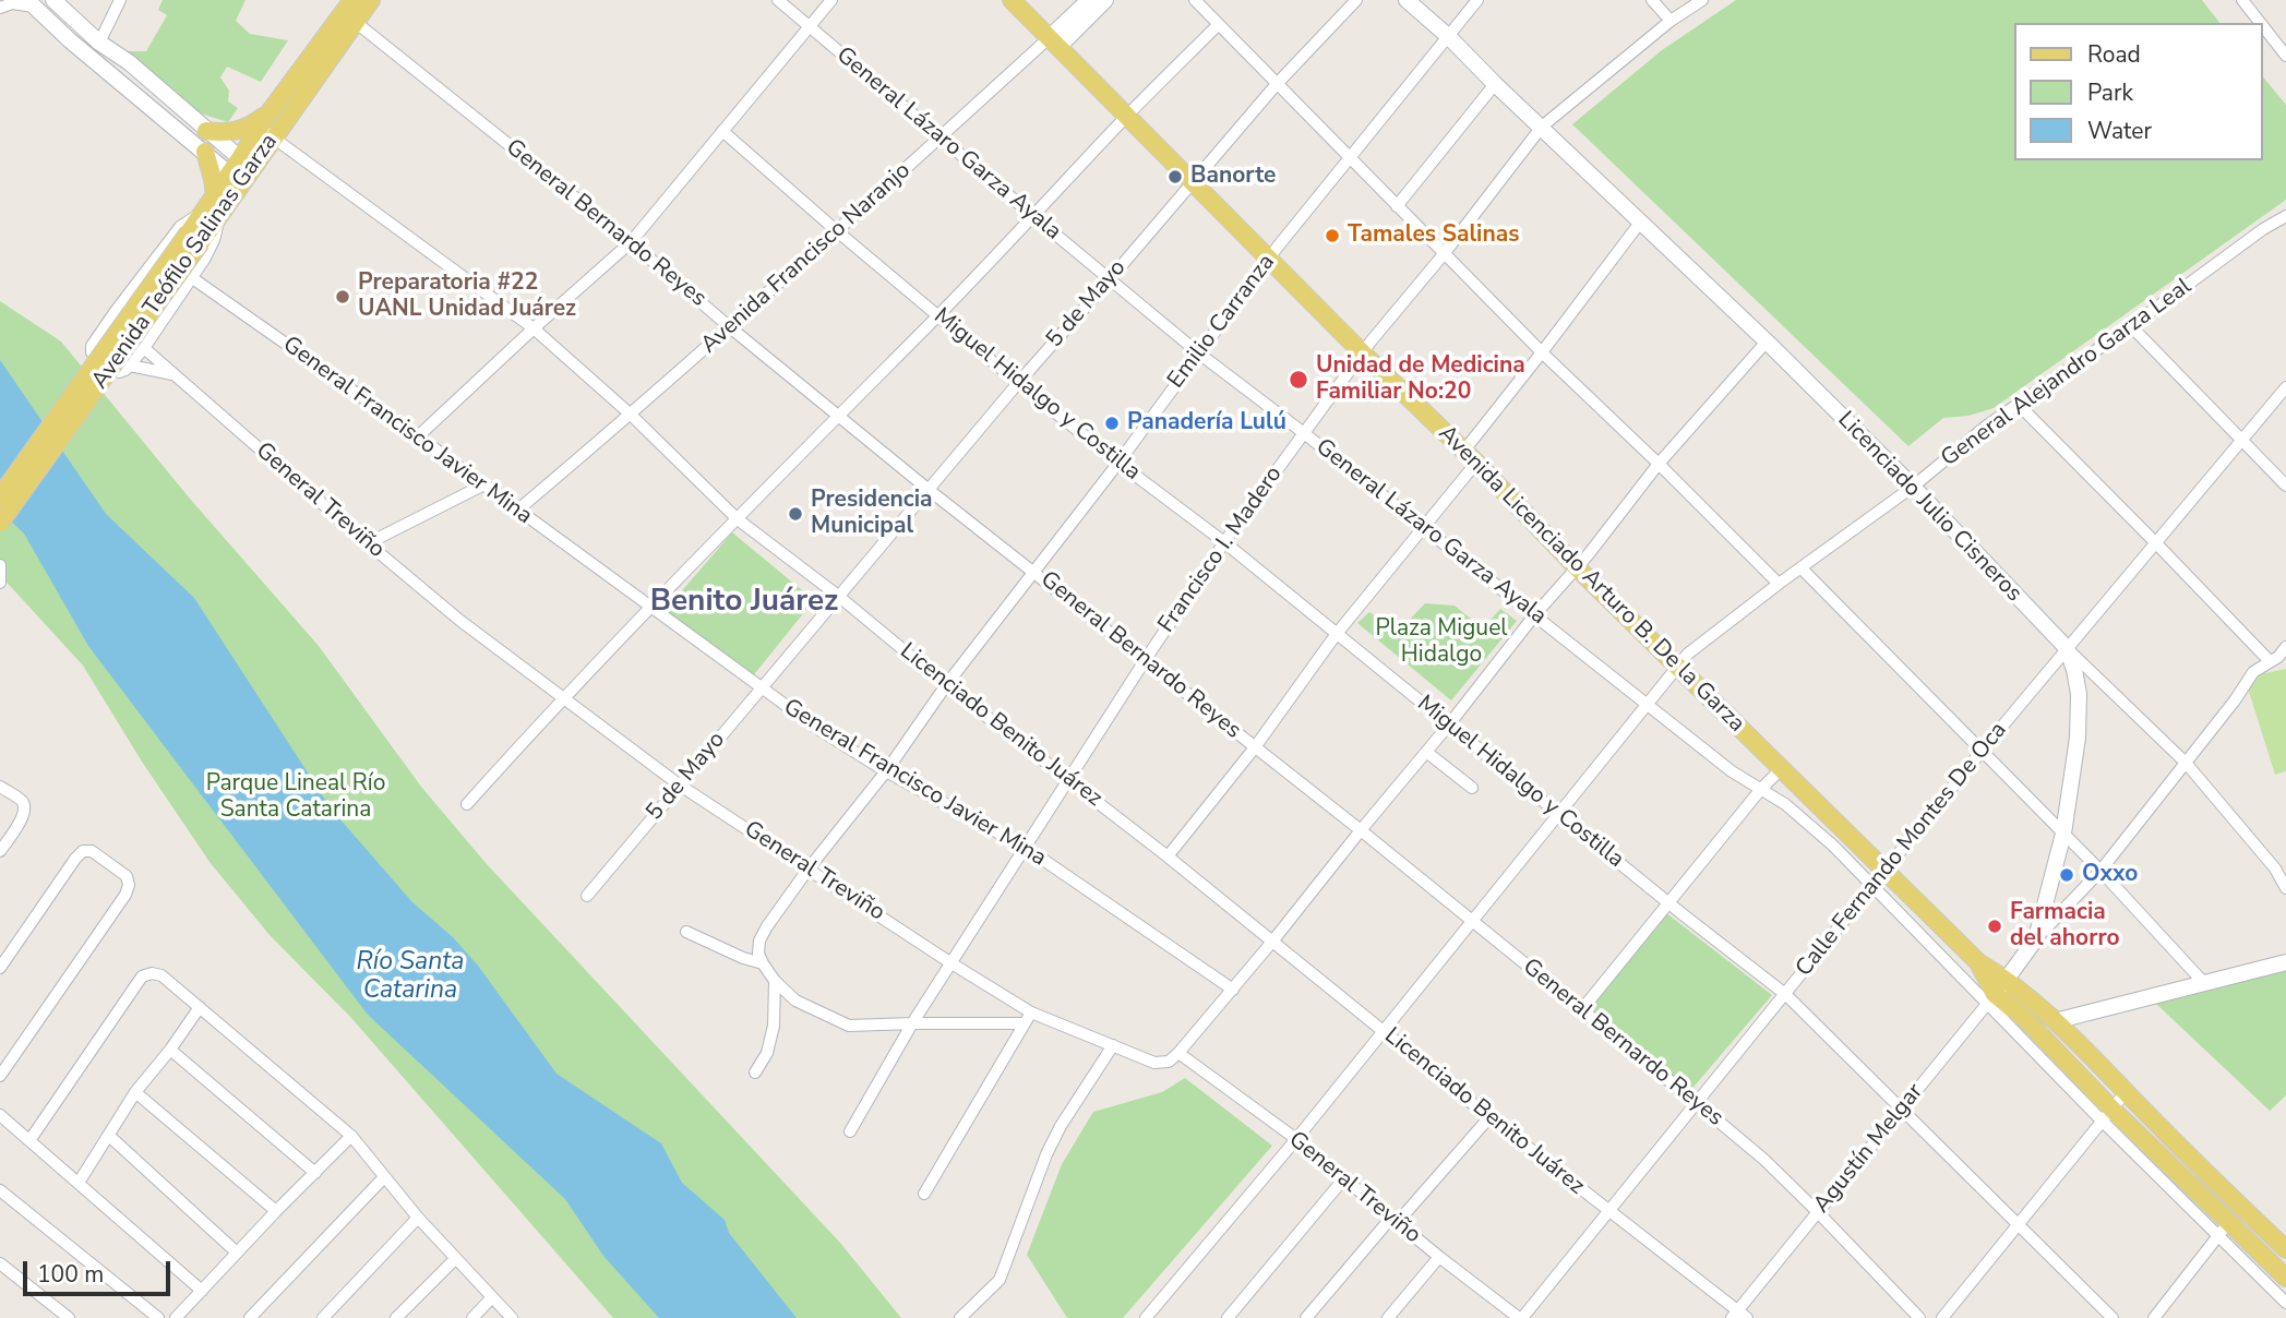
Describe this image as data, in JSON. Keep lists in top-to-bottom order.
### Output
{
  "streets": {
    "main road": ["Avenida Teófilo Salinas Garza", "Avenida Licenciado Arturo B. De la Garza"],
    "street": [
      "General Lázaro Garza Ayala",
      "General Bernardo Reyes",
      "Avenida Francisco Naranjo",
      "5 de Mayo",
      "Emilio Carranza",
      "General Alejandro Garza Leal",
      "Miguel Hidalgo y Costilla",
      "General Francisco Javier Mina",
      "General Treviño",
      "Licenciado Julio Cisneros",
      "Francisco I. Madero",
      "Licenciado Benito Juárez",
      "Calle Fernando Montes De Oca",
      "Agustín Melgar"
    ]
  },
  "crossings": [
    ["General Lázaro Garza Ayala", "Avenida Francisco Naranjo"],
    ["General Lázaro Garza Ayala", "5 de Mayo"],
    ["General Lázaro Garza Ayala", "Emilio Carranza"],
    ["General Lázaro Garza Ayala", "General Alejandro Garza Leal"],
    ["General Lázaro Garza Ayala", "Francisco I. Madero"],
    ["General Lázaro Garza Ayala", "Avenida Licenciado Arturo B. De la Garza"],
    ["General Lázaro Garza Ayala", "Calle Fernando Montes De Oca"],
    ["General Lázaro Garza Ayala", "Agustín Melgar"],
    ["General Bernardo Reyes", "Avenida Francisco Naranjo"],
    ["General Bernardo Reyes", "Avenida Teófilo Salinas Garza"],
    ["General Bernardo Reyes", "5 de Mayo"],
    ["General Bernardo Reyes", "Emilio Carranza"],
    ["General Bernardo Reyes", "General Alejandro Garza Leal"],
    ["General Bernardo Reyes", "Francisco I. Madero"],
    ["General Bernardo Reyes", "Calle Fernando Montes De Oca"],
    ["General Bernardo Reyes", "Agustín Melgar"],
    ["Avenida Francisco Naranjo", "Miguel Hidalgo y Costilla"],
    ["Avenida Francisco Naranjo", "General Francisco Javier Mina"],
    ["Avenida Francisco Naranjo", "Avenida Licenciado Arturo B. De la Garza"],
    ["Avenida Francisco Naranjo", "Licenciado Benito Juárez"],
    ["Avenida Teófilo Salinas Garza", "Licenciado Benito Juárez"],
    ["5 de Mayo", "Miguel Hidalgo y Costilla"],
    ["5 de Mayo", "General Francisco Javier Mina"],
    ["5 de Mayo", "General Treviño"],
    ["5 de Mayo", "Avenida Licenciado Arturo B. De la Garza"],
    ["5 de Mayo", "Licenciado Benito Juárez"],
    ["Emilio Carranza", "Miguel Hidalgo y Costilla"],
    ["Emilio Carranza", "General Francisco Javier Mina"],
    ["Emilio Carranza", "General Treviño"],
    ["Emilio Carranza", "Licenciado Julio Cisneros"],
    ["Emilio Carranza", "Avenida Licenciado Arturo B. De la Garza"],
    ["Emilio Carranza", "Licenciado Benito Juárez"],
    ["General Alejandro Garza Leal", "Miguel Hidalgo y Costilla"],
    ["General Alejandro Garza Leal", "General Treviño"],
    ["General Alejandro Garza Leal", "Licenciado Julio Cisneros"],
    ["General Alejandro Garza Leal", "Avenida Licenciado Arturo B. De la Garza"],
    ["General Alejandro Garza Leal", "Licenciado Benito Juárez"],
    ["Miguel Hidalgo y Costilla", "Francisco I. Madero"],
    ["Miguel Hidalgo y Costilla", "Calle Fernando Montes De Oca"],
    ["Miguel Hidalgo y Costilla", "Agustín Melgar"],
    ["General Francisco Javier Mina", "Francisco I. Madero"],
    ["General Treviño", "Francisco I. Madero"],
    ["General Treviño", "Calle Fernando Montes De Oca"],
    ["Licenciado Julio Cisneros", "Francisco I. Madero"],
    ["Licenciado Julio Cisneros", "Avenida Licenciado Arturo B. De la Garza"],
    ["Licenciado Julio Cisneros", "Calle Fernando Montes De Oca"],
    ["Licenciado Julio Cisneros", "Agustín Melgar"],
    ["Francisco I. Madero", "Avenida Licenciado Arturo B. De la Garza"],
    ["Francisco I. Madero", "Licenciado Benito Juárez"],
    ["Avenida Licenciado Arturo B. De la Garza", "Calle Fernando Montes De Oca"],
    ["Avenida Licenciado Arturo B. De la Garza", "Agustín Melgar"],
    ["Licenciado Benito Juárez", "Calle Fernando Montes De Oca"],
    ["Licenciado Benito Juárez", "Agustín Melgar"]
  ],
  "districts": ["Benito Juárez"],
  "water": ["Río Santa Catarina"],
  "parks": ["Plaza Miguel Hidalgo", "Parque Lineal Río Santa Catarina"],
  "places": [
    "Banorte",
    "Tamales Salinas",
    "Preparatoria #22 UANL Unidad Juárez",
    "Unidad de Medicina Familiar No:20",
    "Panadería Lulú",
    "Presidencia Municipal",
    "Oxxo",
    "Farmacia del ahorro"
  ],
  "legend": ["Road", "Park", "Water"],
  "scale_bar": "100 m"
}
